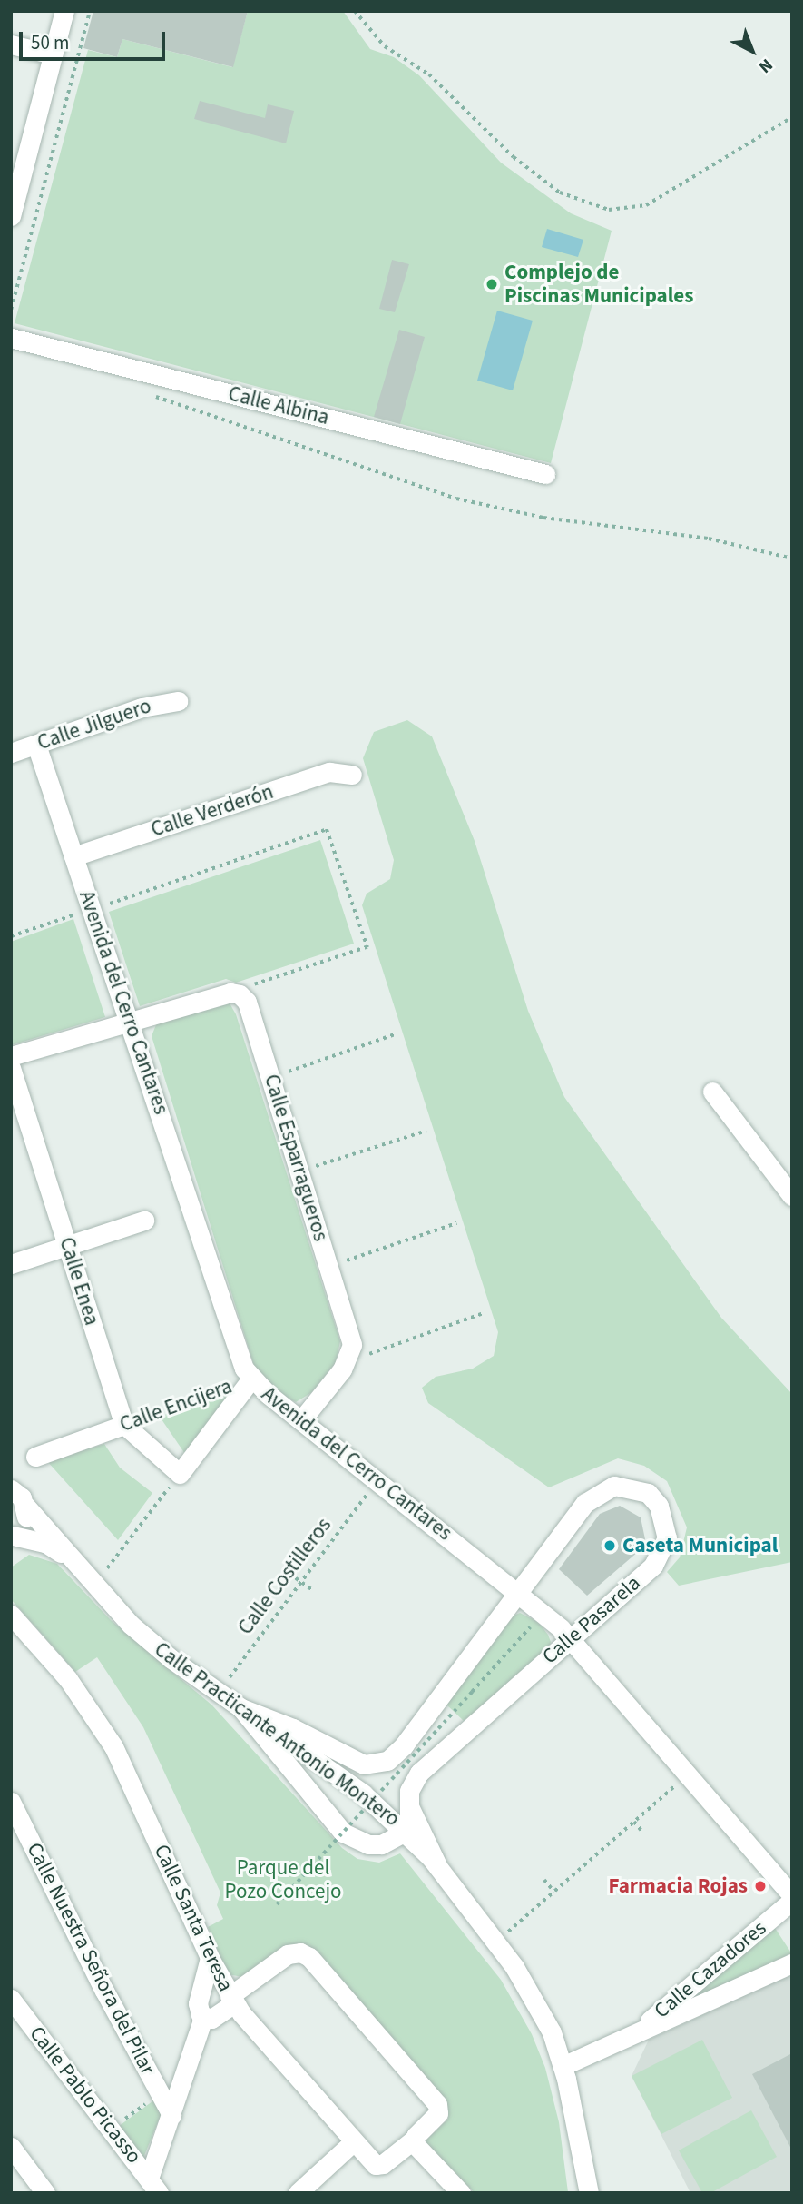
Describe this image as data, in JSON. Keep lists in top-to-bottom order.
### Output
{
  "streets": {
    "street": [
      "Calle Albina",
      "Calle Jilguero",
      "Calle Verderón",
      "Avenida del Cerro Cantares",
      "Calle Esparragueros",
      "Calle Enea",
      "Calle Encijera",
      "Calle Pasarela",
      "Calle Practicante Antonio Montero",
      "Calle Santa Teresa",
      "Calle Nuestra Señora del Pilar",
      "Calle Cazadores",
      "Calle Pablo Picasso"
    ],
    "path": ["Calle Costilleros"]
  },
  "crossings": [
    ["Calle Jilguero", "Avenida del Cerro Cantares"],
    ["Calle Verderón", "Avenida del Cerro Cantares"],
    ["Avenida del Cerro Cantares", "Calle Esparragueros"],
    ["Avenida del Cerro Cantares", "Calle Encijera"],
    ["Avenida del Cerro Cantares", "Calle Costilleros"],
    ["Avenida del Cerro Cantares", "Calle Pasarela"],
    ["Calle Enea", "Calle Encijera"],
    ["Calle Costilleros", "Calle Practicante Antonio Montero"],
    ["Calle Pasarela", "Calle Practicante Antonio Montero"],
    ["Calle Practicante Antonio Montero", "Calle Cazadores"]
  ],
  "parks": ["Parque del Pozo Concejo"],
  "places": ["Complejo de Piscinas Municipales", "Caseta Municipal", "Farmacia Rojas"],
  "scale_bar": "50 m",
  "north": "bottom right"
}
